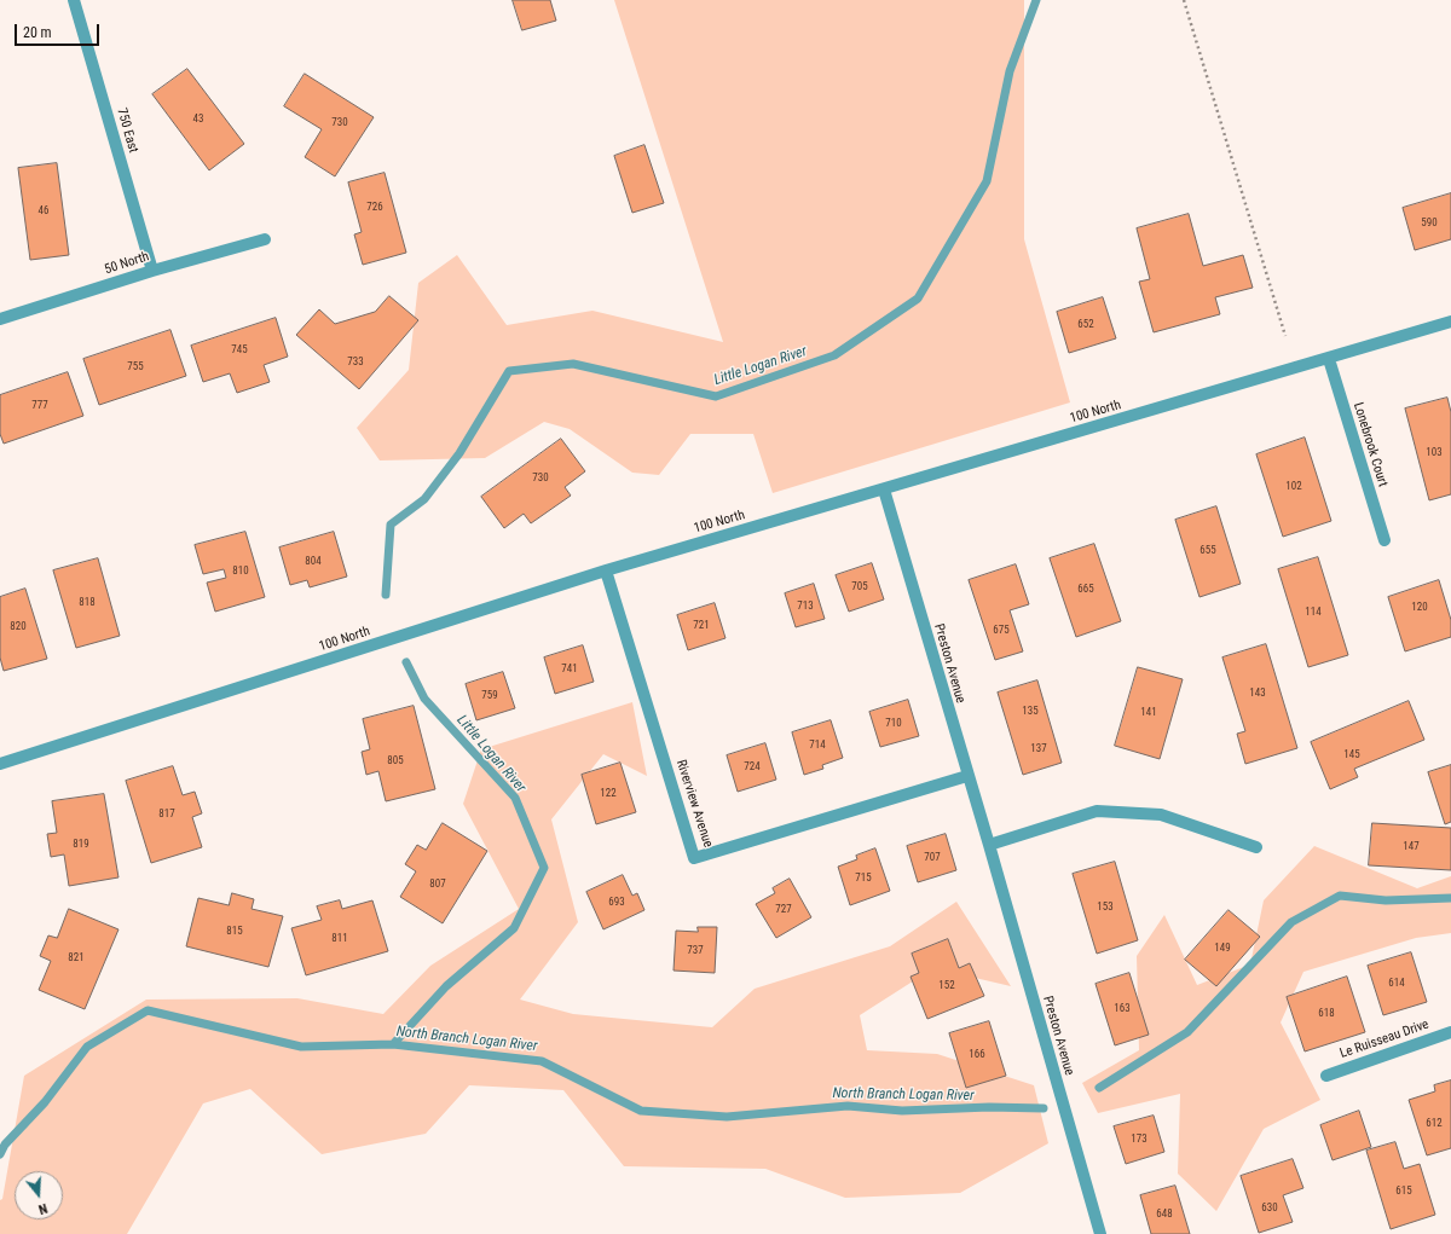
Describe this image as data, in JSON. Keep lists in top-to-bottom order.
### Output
{
  "streets": {
    "street": [
      "750 East",
      "50 North",
      "100 North",
      "Lonebrook Court",
      "Preston Avenue",
      "Riverview Avenue",
      "Le Ruisseau Drive"
    ]
  },
  "crossings": [
    ["750 East", "50 North"],
    ["100 North", "Lonebrook Court"],
    ["100 North", "Preston Avenue"],
    ["100 North", "Riverview Avenue"],
    ["Preston Avenue", "Riverview Avenue"]
  ],
  "water": ["Little Logan River", "North Branch Logan River"],
  "house_numbers": [
    "43",
    "730",
    "726",
    "46",
    "590",
    "652",
    "745",
    "733",
    "755",
    "777",
    "103",
    "730",
    "102",
    "655",
    "804",
    "810",
    "705",
    "665",
    "818",
    "713",
    "120",
    "114",
    "721",
    "820",
    "675",
    "741",
    "143",
    "759",
    "135",
    "141",
    "710",
    "714",
    "137",
    "145",
    "805",
    "724",
    "122",
    "817",
    "819",
    "147",
    "707",
    "715",
    "807",
    "693",
    "153",
    "727",
    "815",
    "811",
    "149",
    "737",
    "821",
    "614",
    "152",
    "163",
    "618",
    "166",
    "612",
    "173",
    "615",
    "630",
    "648"
  ],
  "scale_bar": "20 m",
  "north": "bottom"
}
